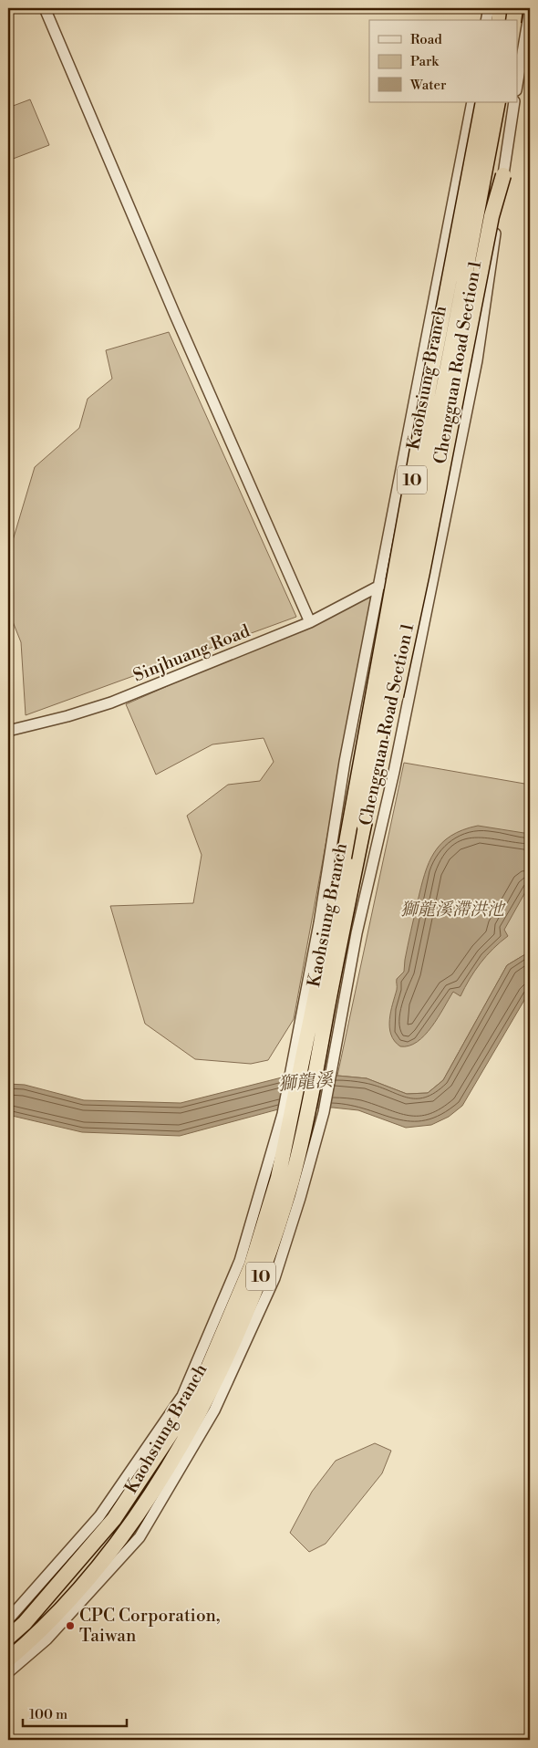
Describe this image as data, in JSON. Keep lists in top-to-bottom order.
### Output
{
  "streets": {
    "highway": ["Kaohsiung Branch", "10"],
    "street": ["Chengguan Road Section 1", "Sinjhuang Road"]
  },
  "crossings": [
    ["Chengguan Road Section 1", "Sinjhuang Road"]
  ],
  "water": ["獅龍溪"],
  "parks": ["獅龍溪滯洪池"],
  "places": ["CPC Corporation, Taiwan"],
  "legend": ["Road", "Park", "Water"],
  "scale_bar": "100 m"
}
